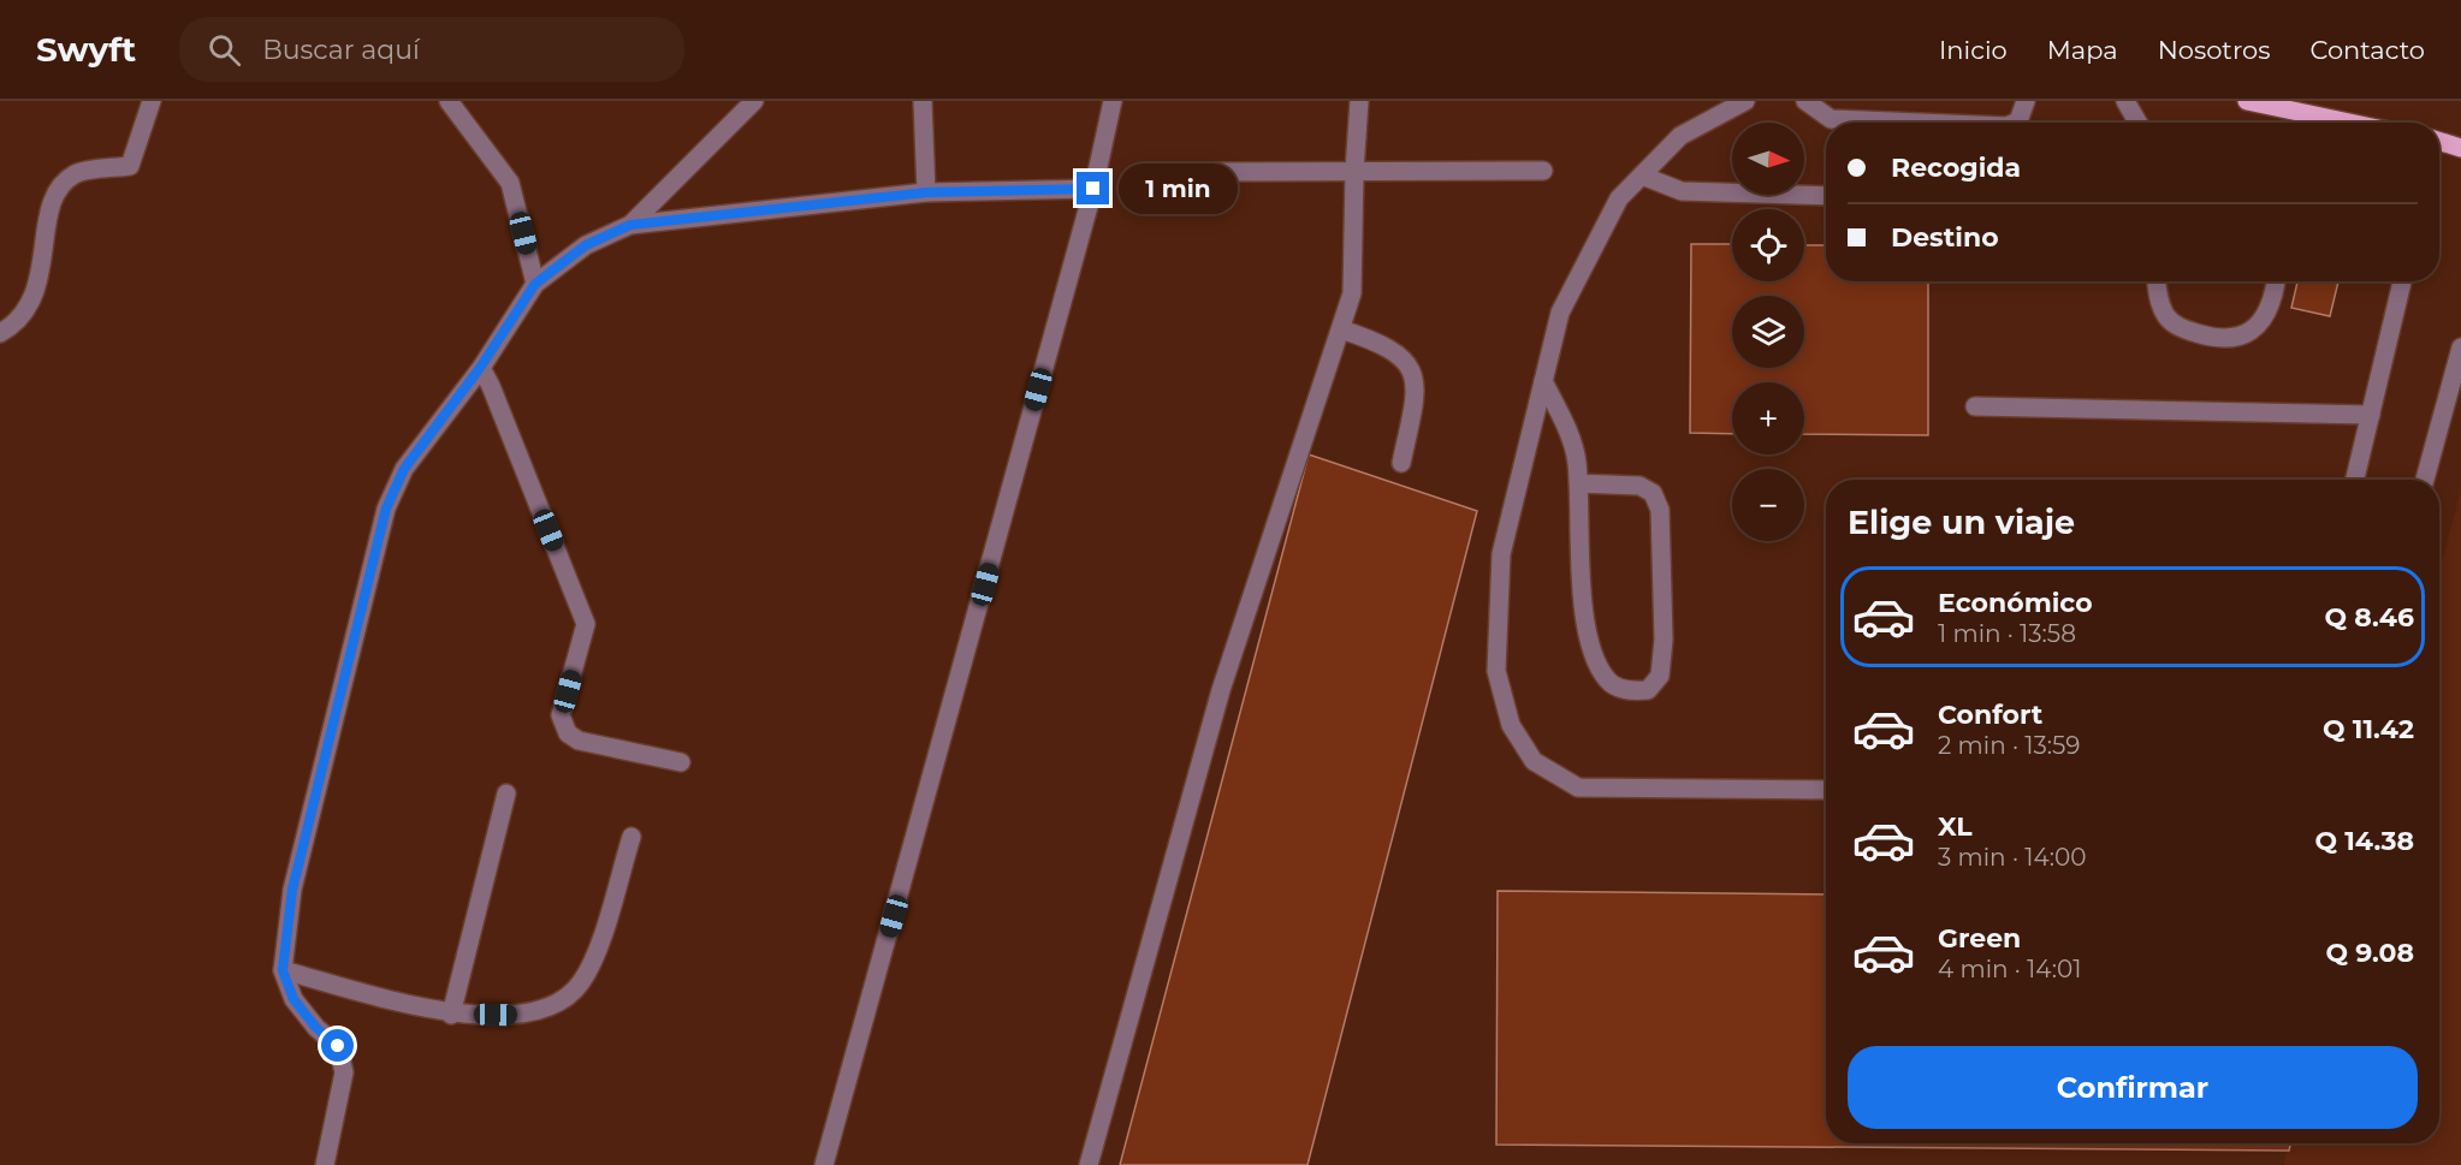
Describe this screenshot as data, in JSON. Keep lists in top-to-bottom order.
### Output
{
  "north": "right",
  "page": {
    "header": "Swyft",
    "search": "Buscar aquí",
    "nav": [
      "Inicio",
      "Mapa",
      "Nosotros",
      "Contacto"
    ],
    "map_buttons": ["+", "−"],
    "banner": ["Recogida", "Destino"],
    "bubble": "1 min",
    "heading": "Elige un viaje",
    "list": [
      {
        "name": "Económico",
        "note": "1 min · 13:58",
        "value": "Q 8.46"
      },
      {
        "name": "Confort",
        "note": "2 min · 13:59",
        "value": "Q 11.42"
      },
      {
        "name": "XL",
        "note": "3 min · 14:00",
        "value": "Q 14.38"
      },
      {
        "name": "Green",
        "note": "4 min · 14:01",
        "value": "Q 9.08"
      }
    ],
    "buttons": "Confirmar"
  }
}
